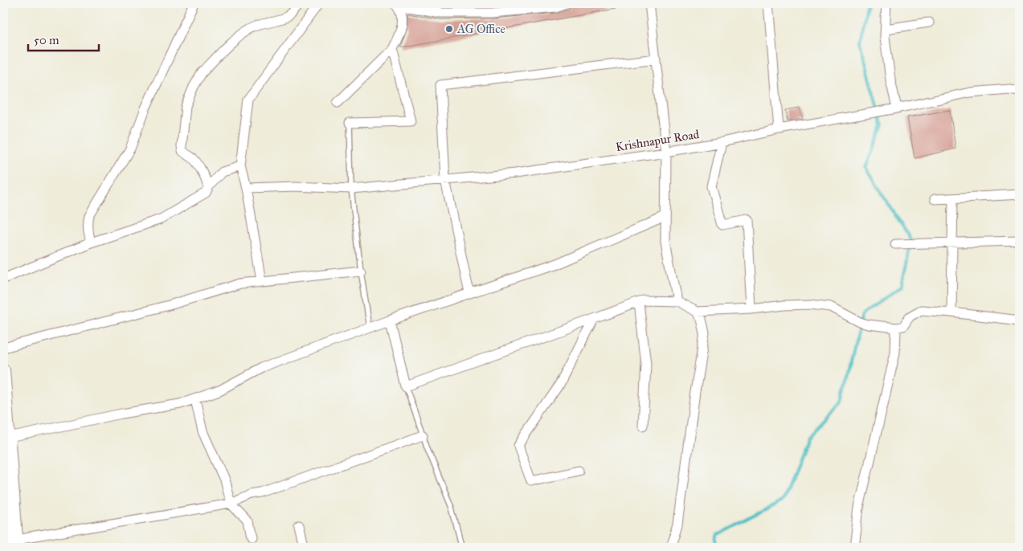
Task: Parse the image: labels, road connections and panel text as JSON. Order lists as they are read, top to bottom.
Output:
{
  "streets": {
    "street": ["Krishnapur Road"]
  },
  "places": ["AG Office"],
  "scale_bar": "50 m"
}
